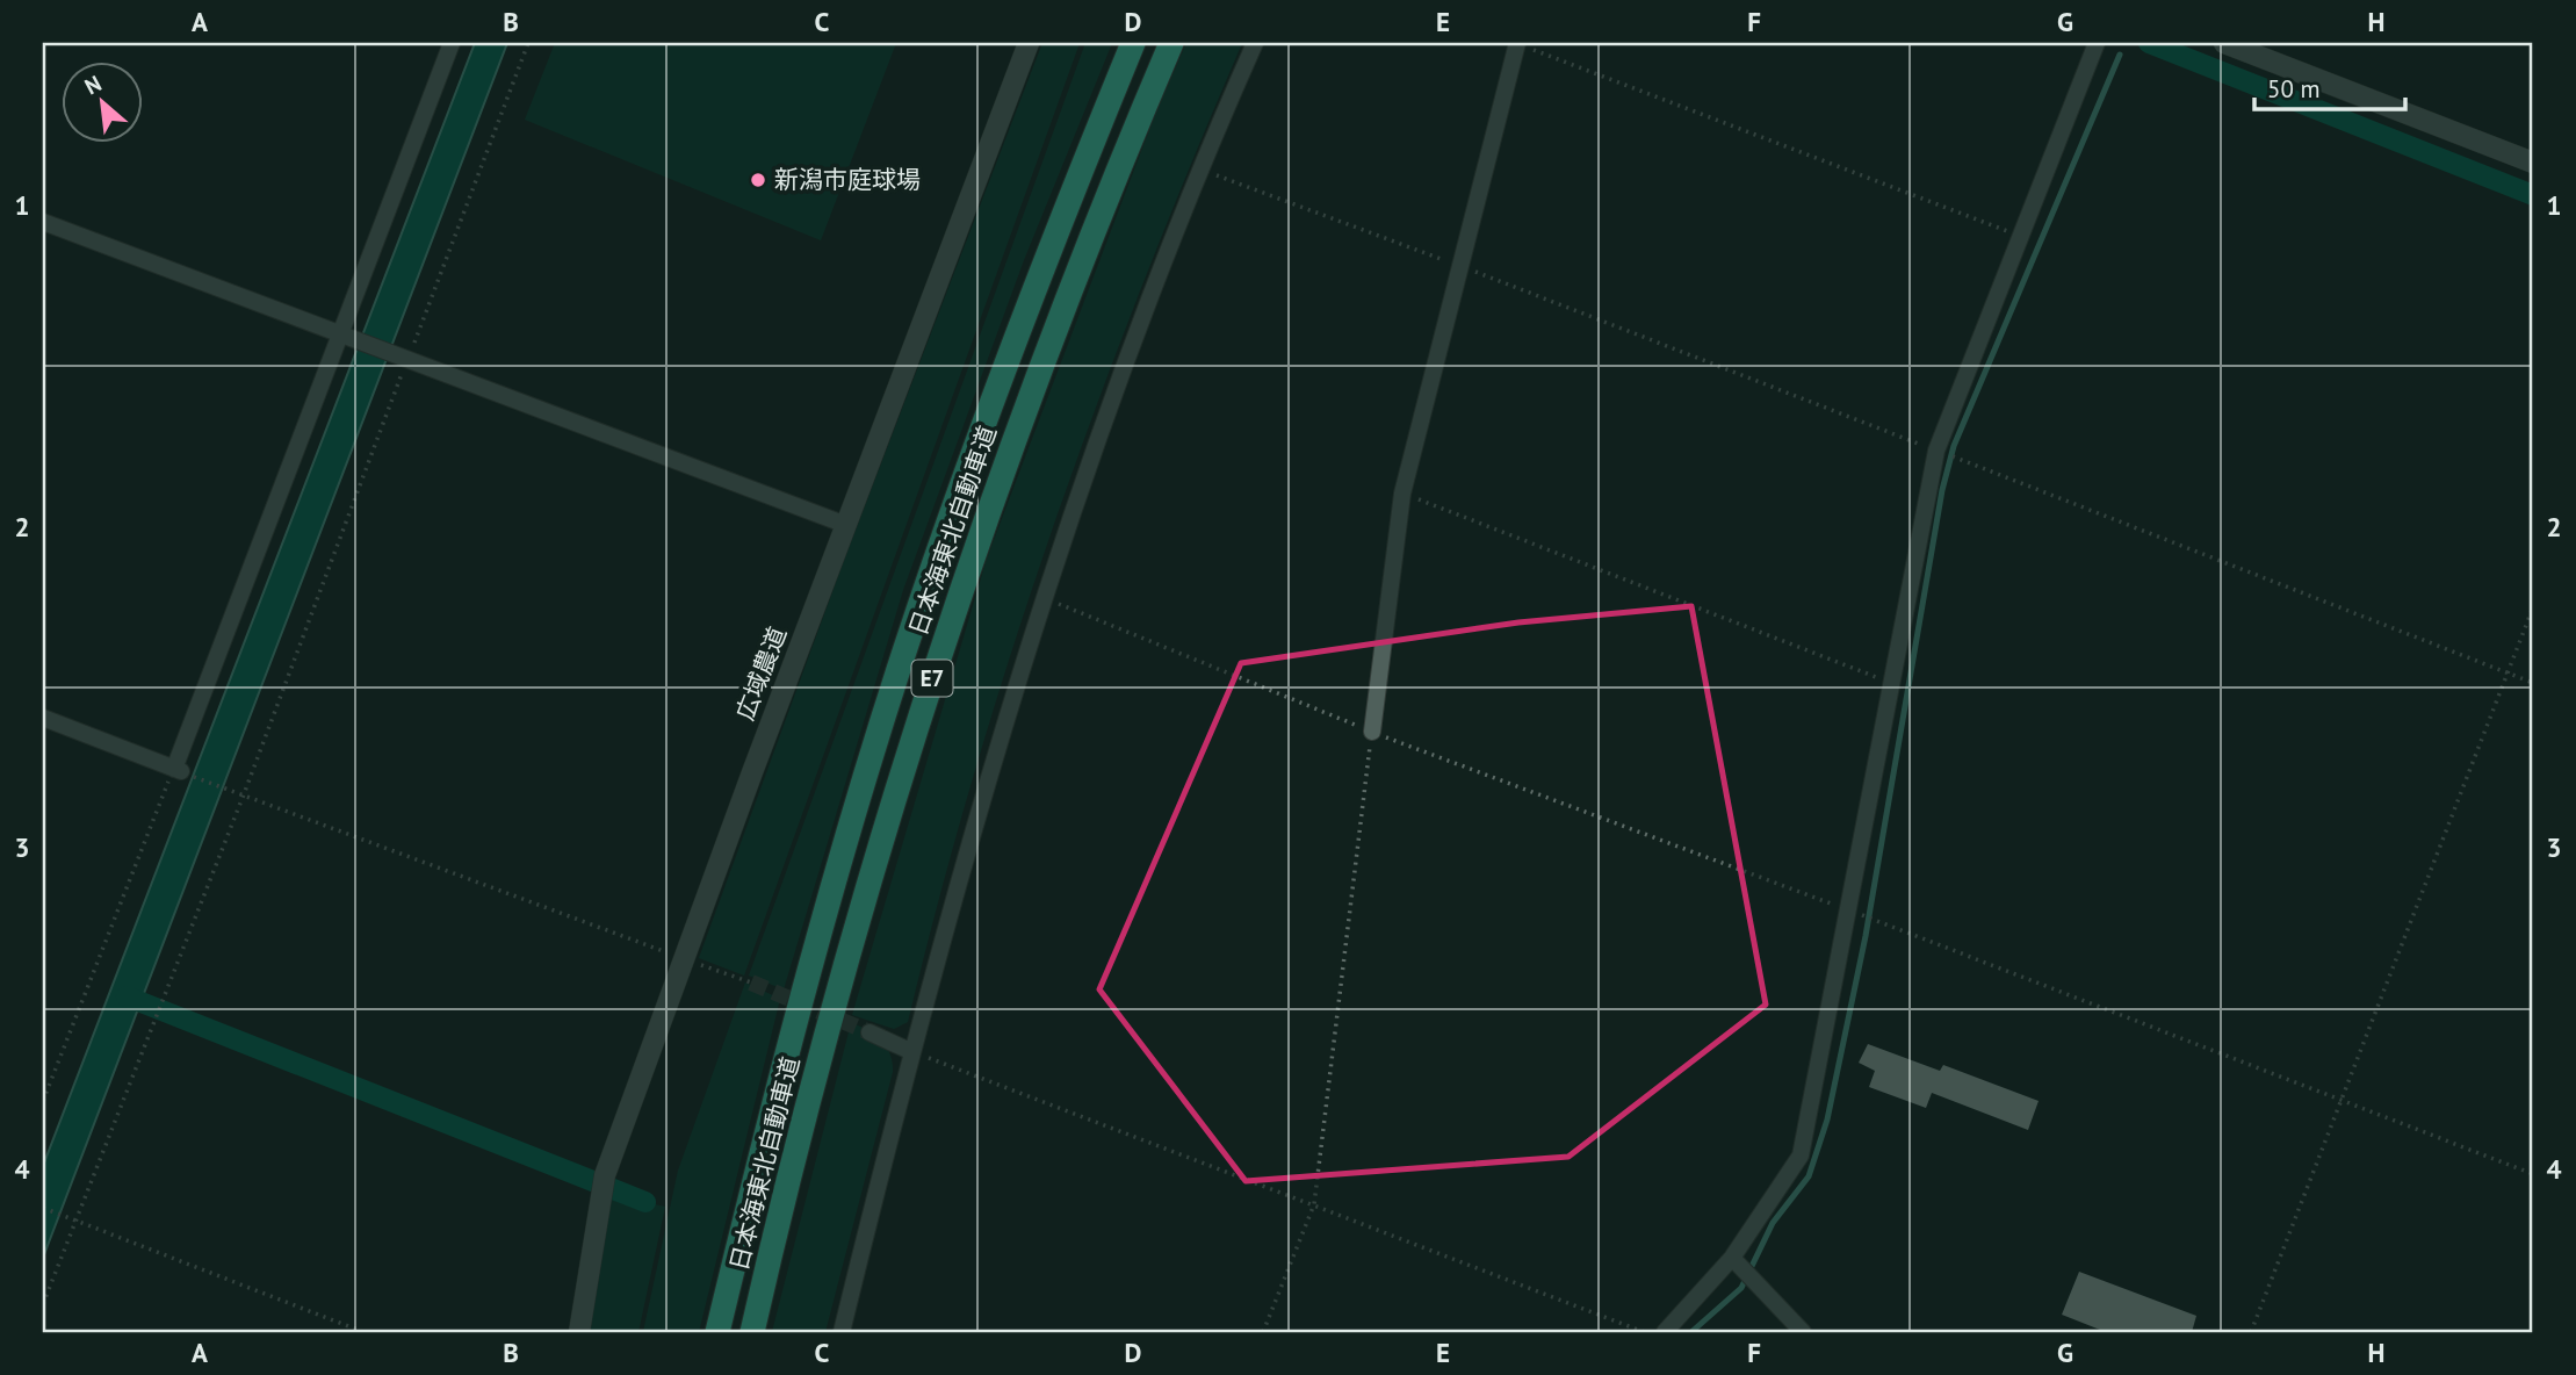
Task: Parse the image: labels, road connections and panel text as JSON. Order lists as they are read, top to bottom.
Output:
{
  "streets": {
    "highway": ["日本海東北自動車道", "E7"],
    "street": ["広域農道"]
  },
  "places": ["新潟市庭球場"],
  "scale_bar": "50 m",
  "north": "top left",
  "grid": {
    "columns": [
      "A",
      "B",
      "C",
      "D",
      "E",
      "F",
      "G",
      "H"
    ],
    "rows": [
      "1",
      "2",
      "3",
      "4"
    ]
  }
}
